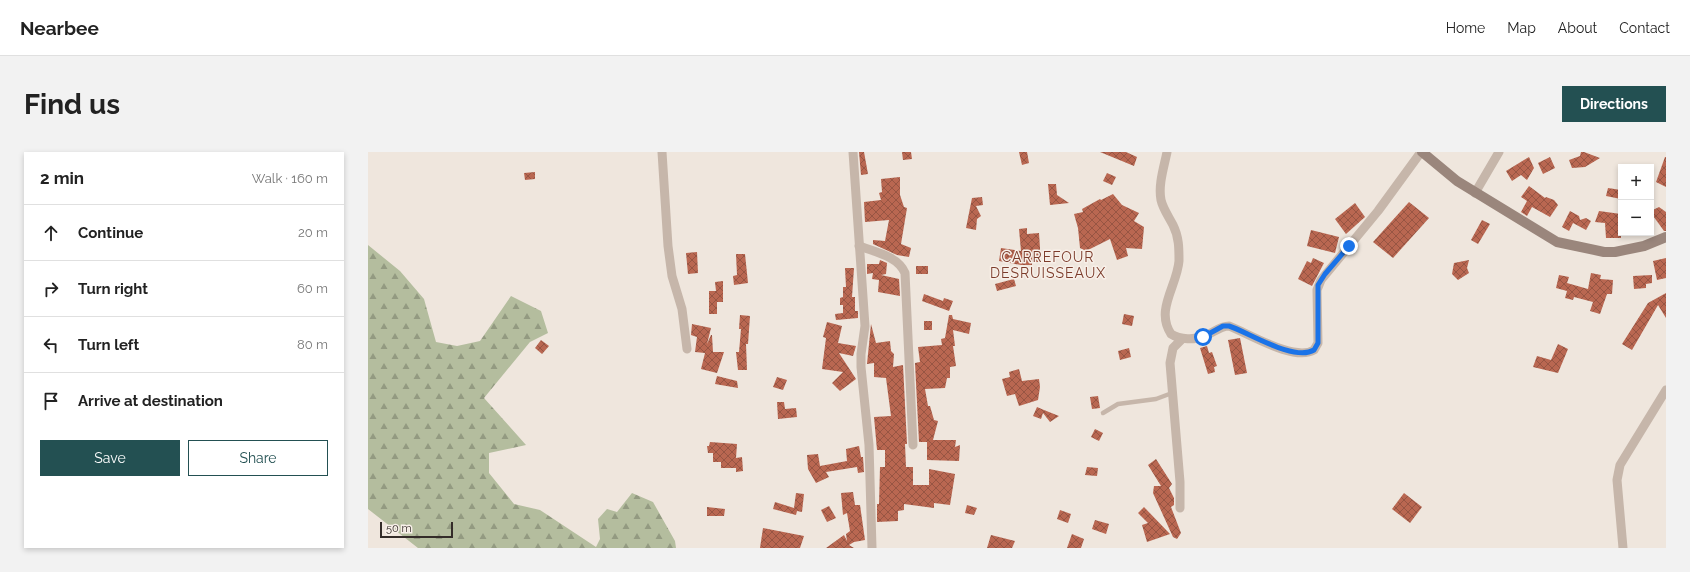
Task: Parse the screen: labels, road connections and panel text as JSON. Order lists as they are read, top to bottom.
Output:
{
  "districts": ["CARREFOUR DESRUISSEAUX"],
  "scale_bar": "50 m",
  "page": {
    "header": "Nearbee",
    "nav": [
      "Home",
      "Map",
      "About",
      "Contact"
    ],
    "buttons": [
      "Directions",
      ["Save", "Share"]
    ],
    "title": "Find us",
    "heading": ["2 min", "Walk · 160 m"],
    "map_buttons": ["+", "−"],
    "list": [
      ["Continue", "20 m"],
      ["Turn right", "60 m"],
      ["Turn left", "80 m"],
      "Arrive at destination"
    ],
    "scale": "50 m"
  }
}
